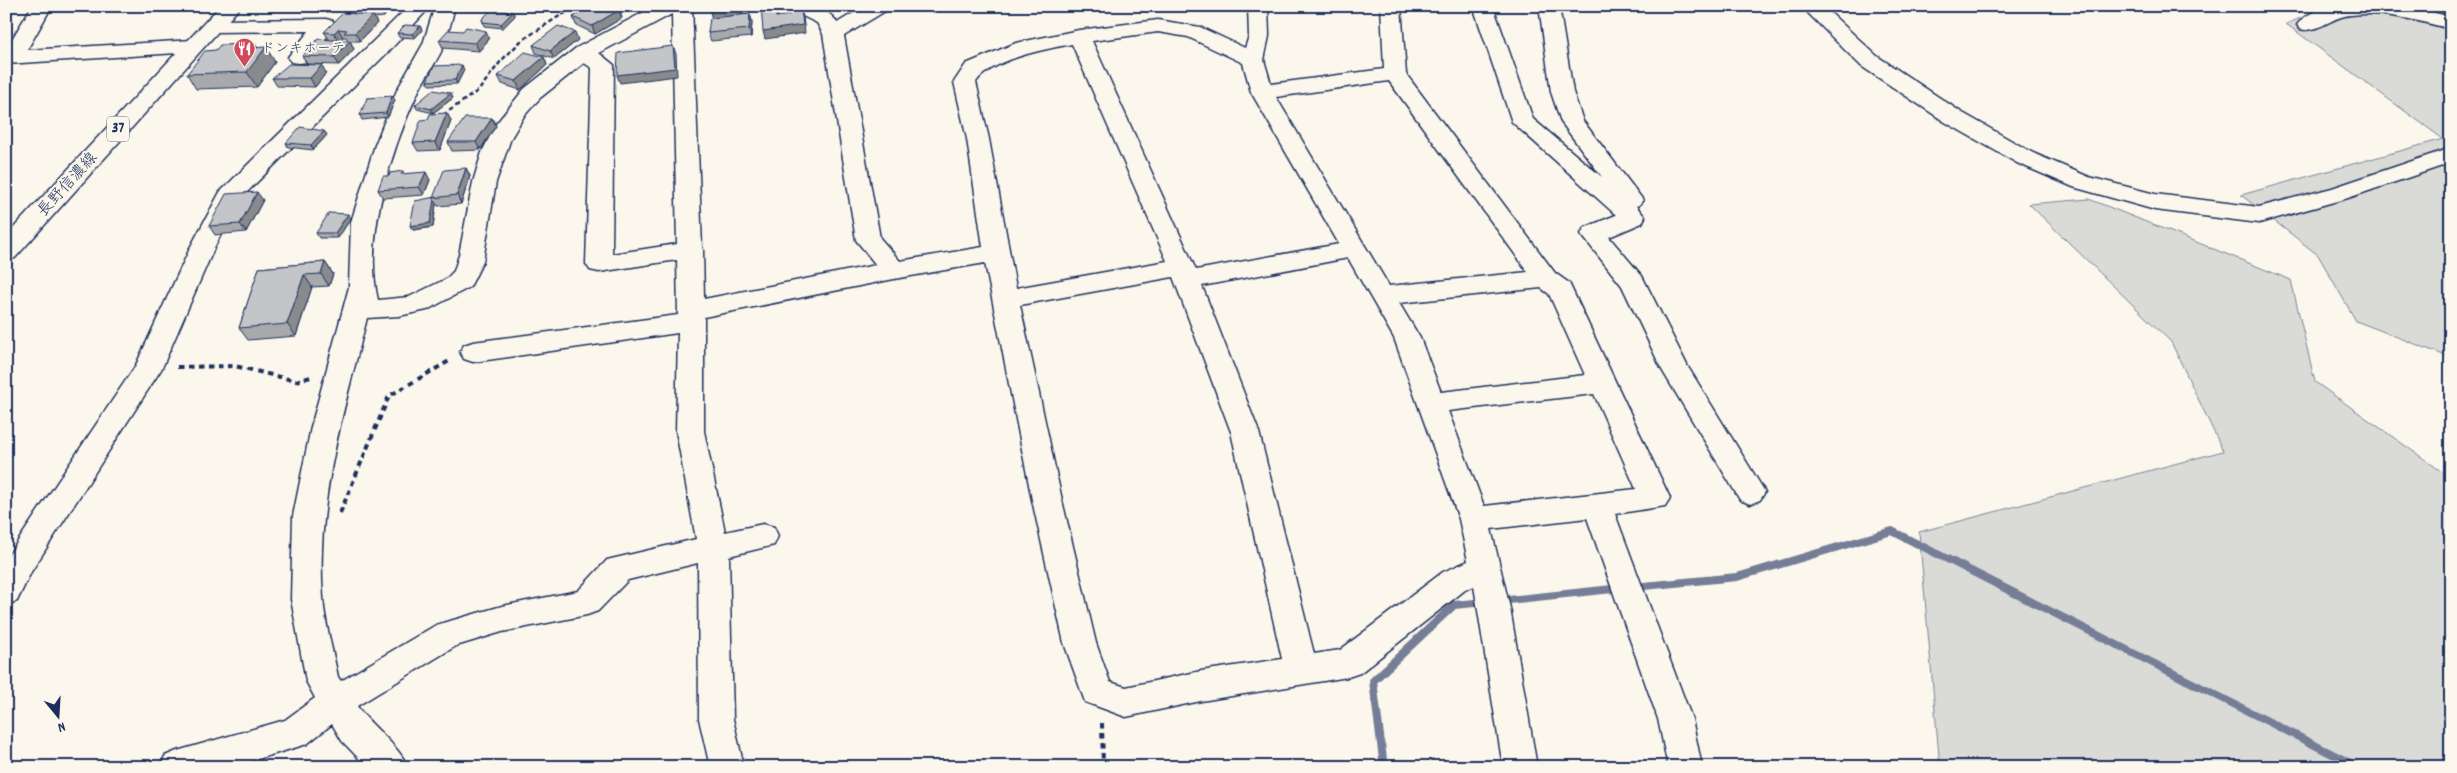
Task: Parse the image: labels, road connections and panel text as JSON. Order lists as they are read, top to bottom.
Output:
{
  "streets": {
    "street": ["37", "長野信濃線"]
  },
  "places": {
    "restaurant": ["ドンキホーテ"]
  },
  "north": "bottom"
}
